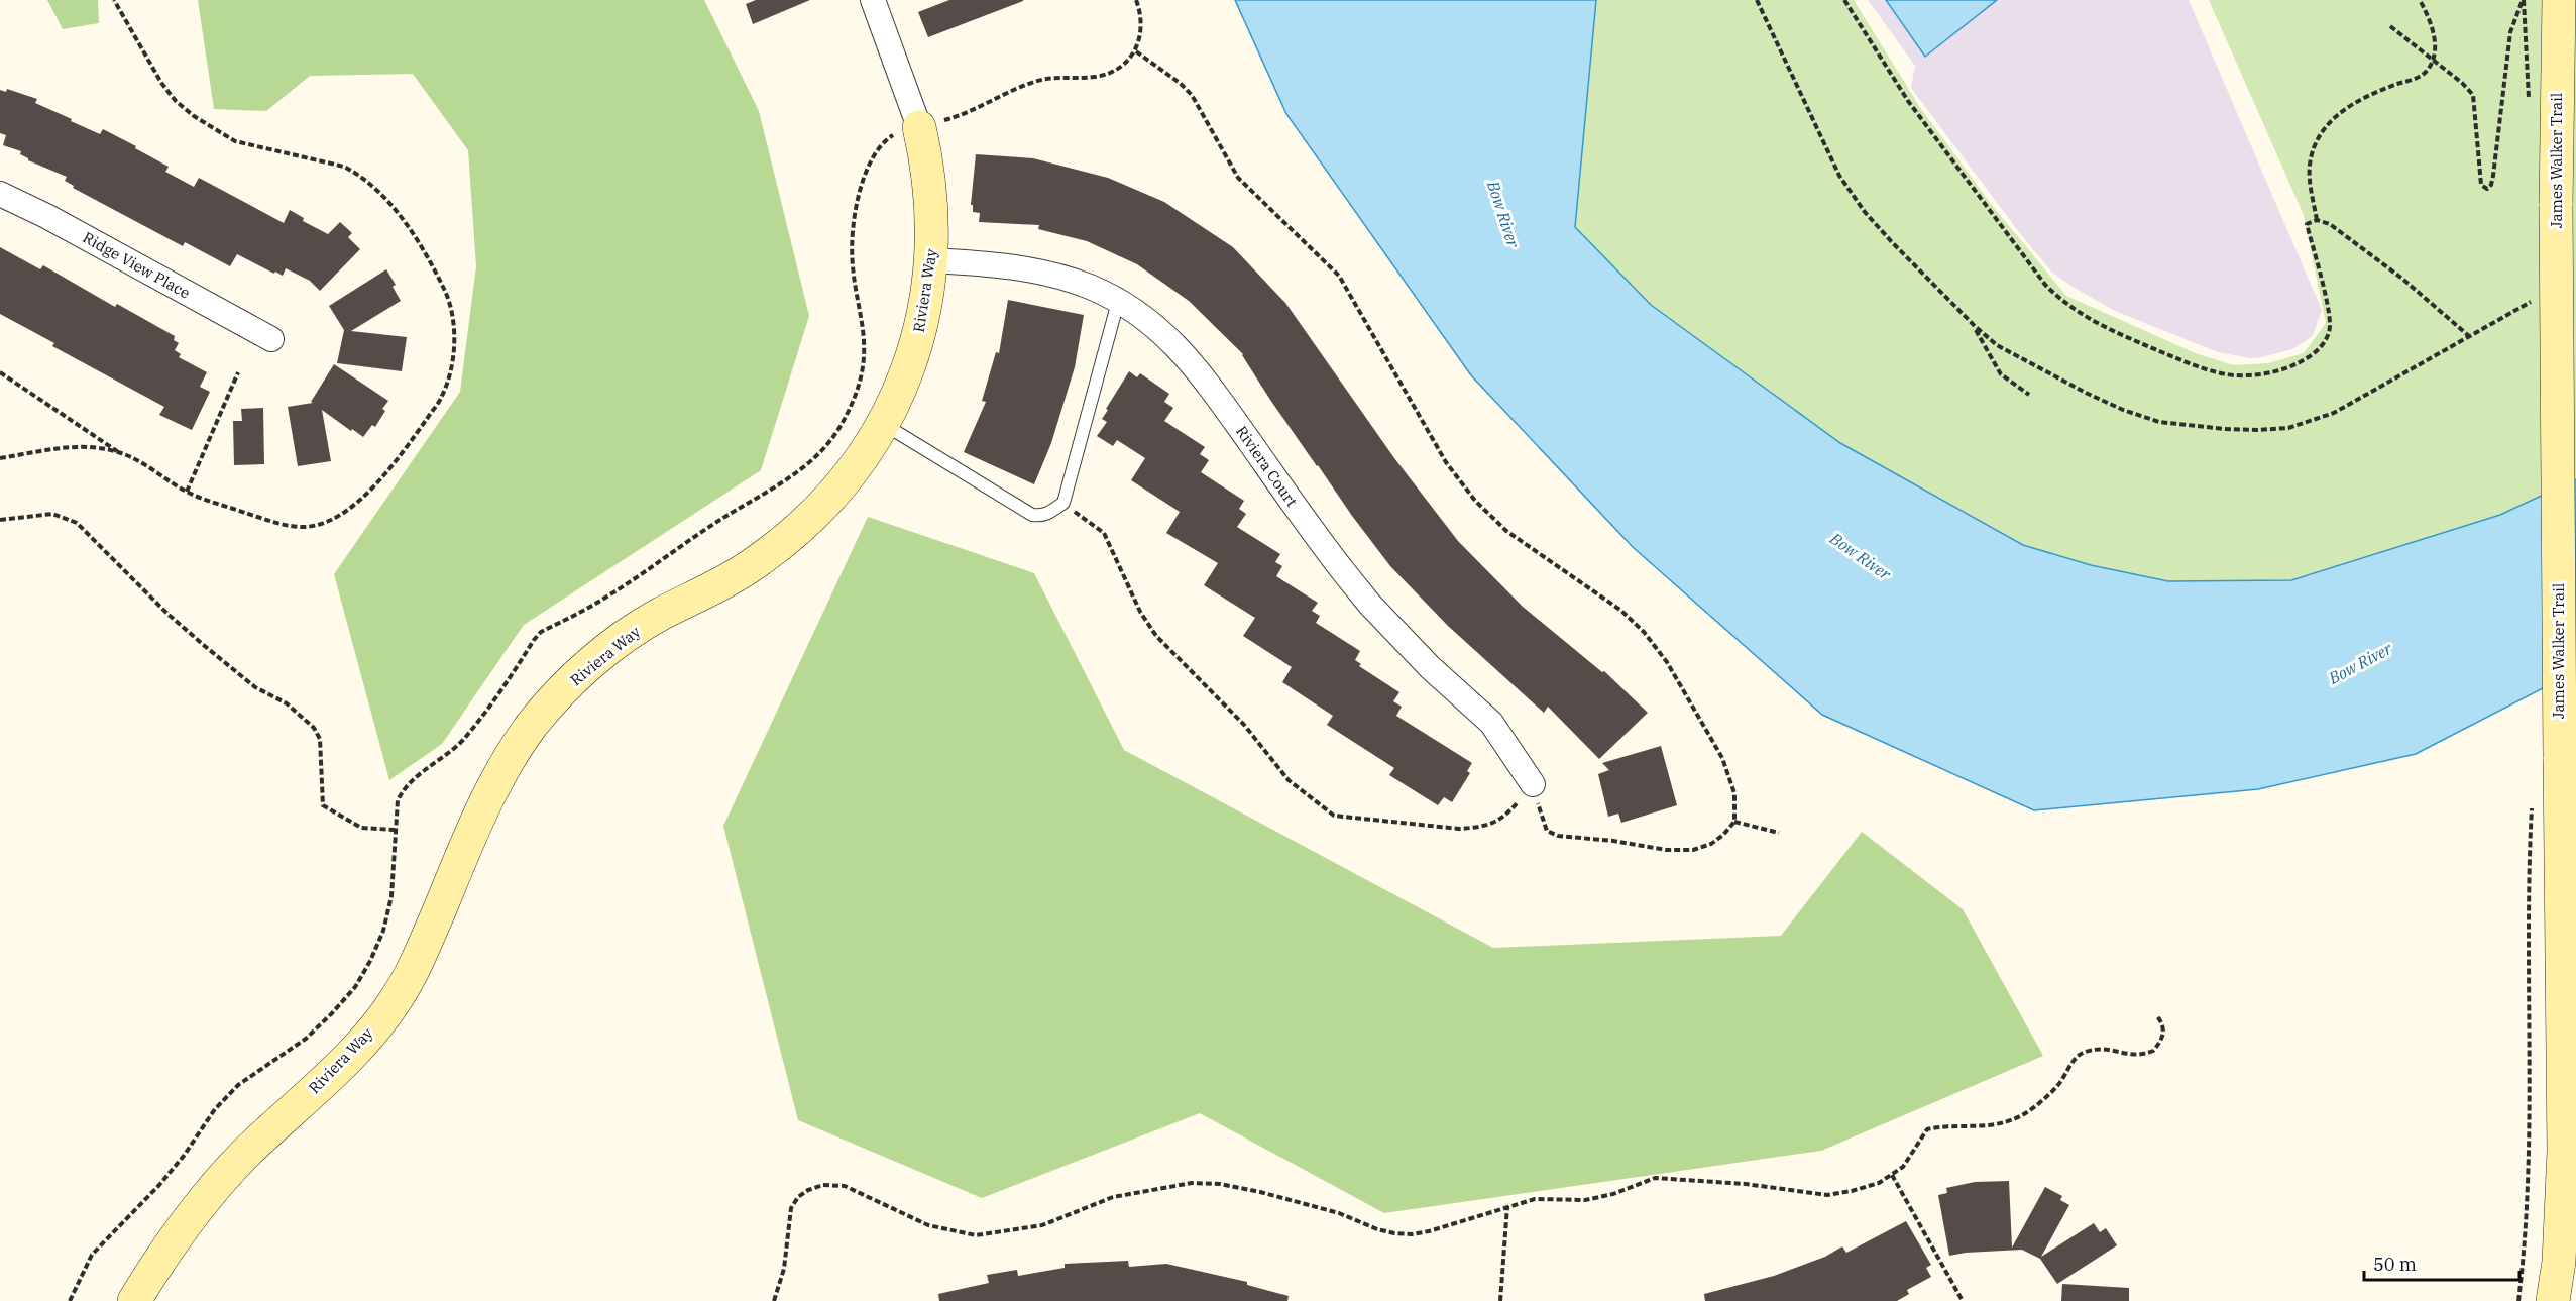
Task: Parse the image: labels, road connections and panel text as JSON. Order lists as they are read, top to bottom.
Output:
{
  "streets": {
    "street": [
      "James Walker Trail",
      "Ridge View Place",
      "Riviera Way",
      "Riviera Court"
    ]
  },
  "crossings": [
    ["Riviera Way", "Riviera Court"]
  ],
  "water": ["Bow River"],
  "scale_bar": "50 m"
}
